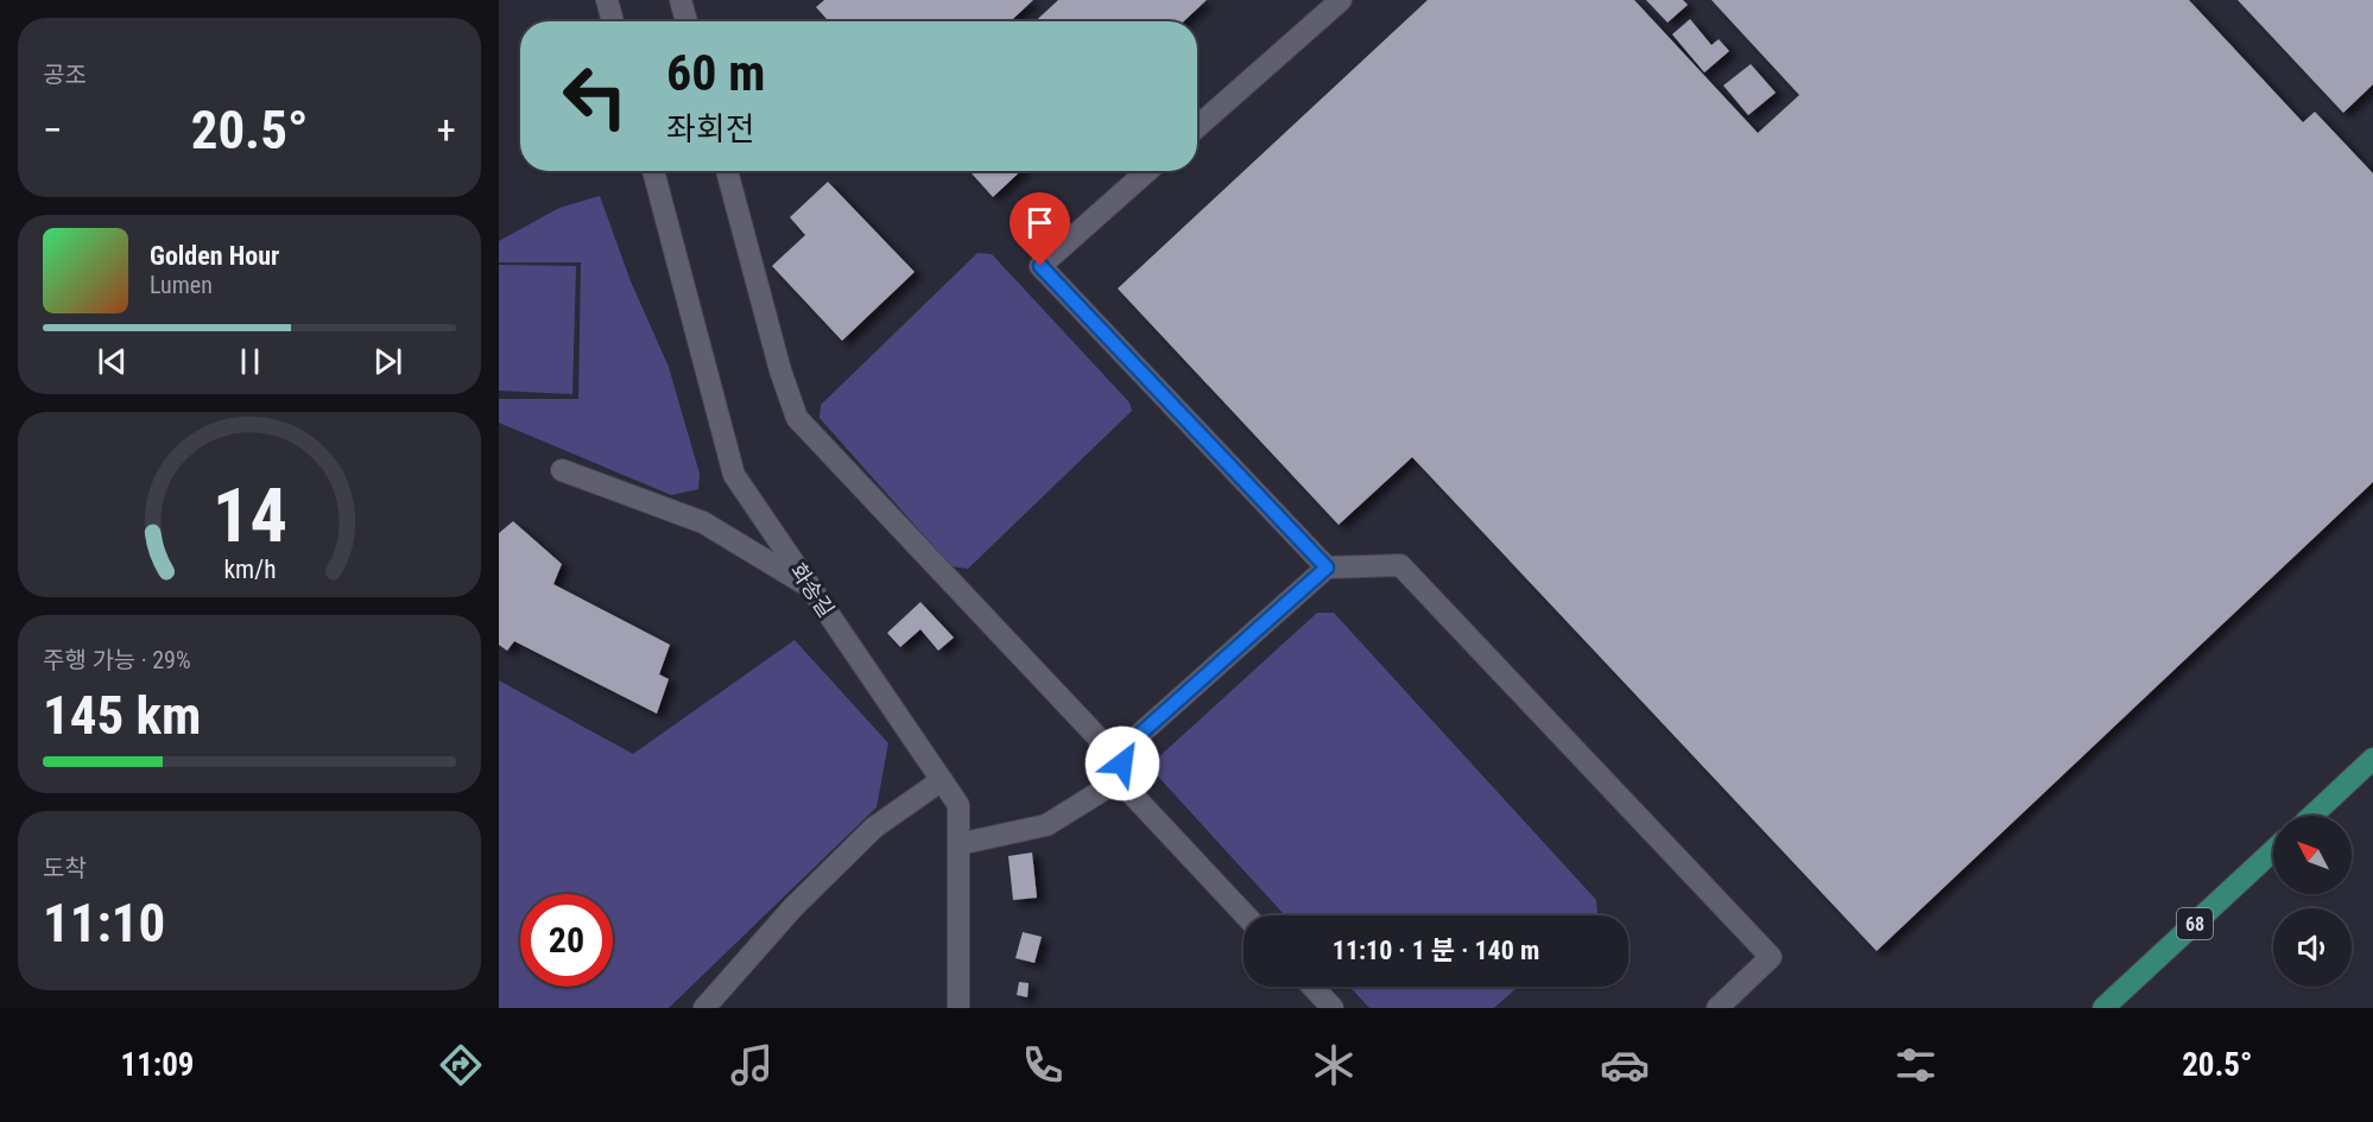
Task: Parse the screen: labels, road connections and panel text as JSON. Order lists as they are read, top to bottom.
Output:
{
  "streets": {
    "main road": ["68"],
    "street": ["화송길"]
  },
  "north": "top left",
  "page": {
    "tile": [
      "공조",
      ["주행 가능 · 29%", "145 km"],
      ["도착", "11:10"]
    ],
    "turn": ["60 m", "좌회전"],
    "heat": ["−", "20.5°", "+"],
    "song": ["Golden Hour", "Lumen"],
    "limit": "20",
    "trip": "11:10 · 1 분 · 140 m",
    "tabs": ["11:09", "20.5°"],
    "gauge": ["14", "km/h"]
  }
}
